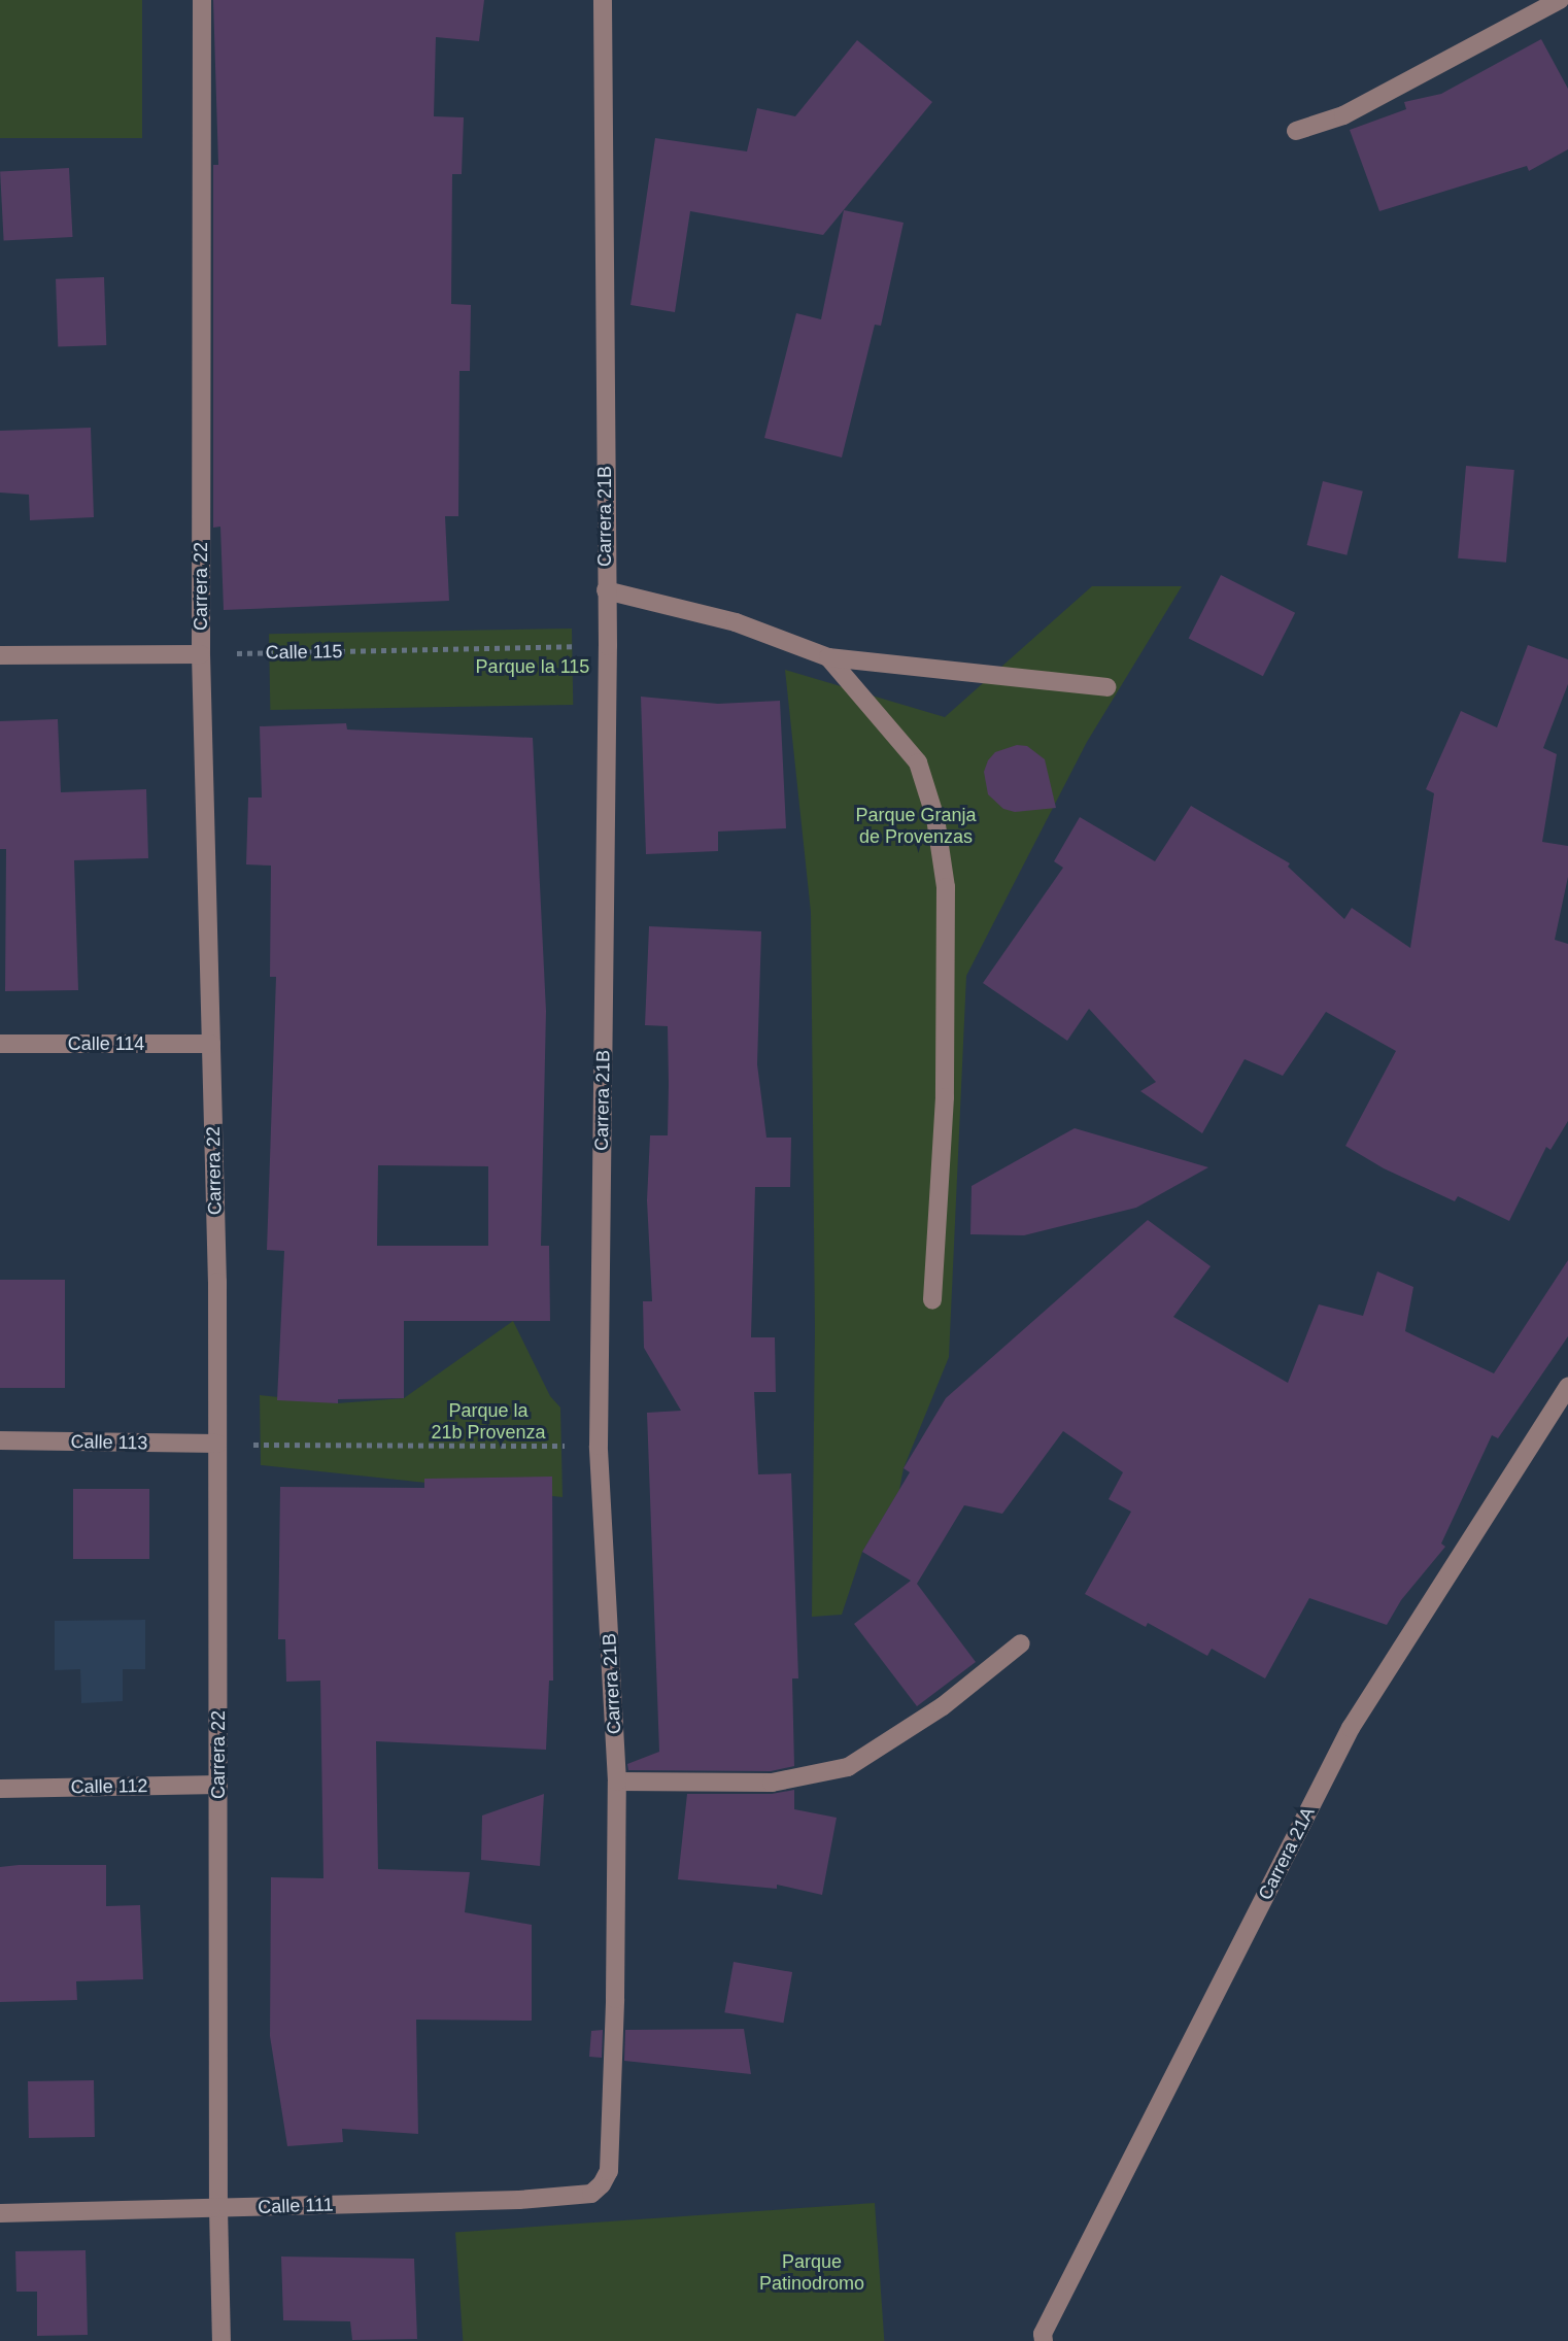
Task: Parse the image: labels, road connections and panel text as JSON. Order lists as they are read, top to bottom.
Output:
{
  "streets": {
    "street": [
      "Carrera 21B",
      "Carrera 22",
      "Calle 114",
      "Calle 113",
      "Calle 112",
      "Carrera 21A",
      "Calle 111"
    ],
    "path": ["Calle 115"]
  },
  "crossings": [
    ["Carrera 21B", "Calle 115"],
    ["Carrera 21B", "Calle 111"],
    ["Carrera 22", "Calle 115"],
    ["Carrera 22", "Calle 114"],
    ["Carrera 22", "Calle 113"],
    ["Carrera 22", "Calle 112"],
    ["Carrera 22", "Calle 111"]
  ],
  "parks": [
    "Parque la 115",
    "Parque Granja de Provenzas",
    "Parque la 21b Provenza",
    "Parque Patinodromo"
  ]
}
